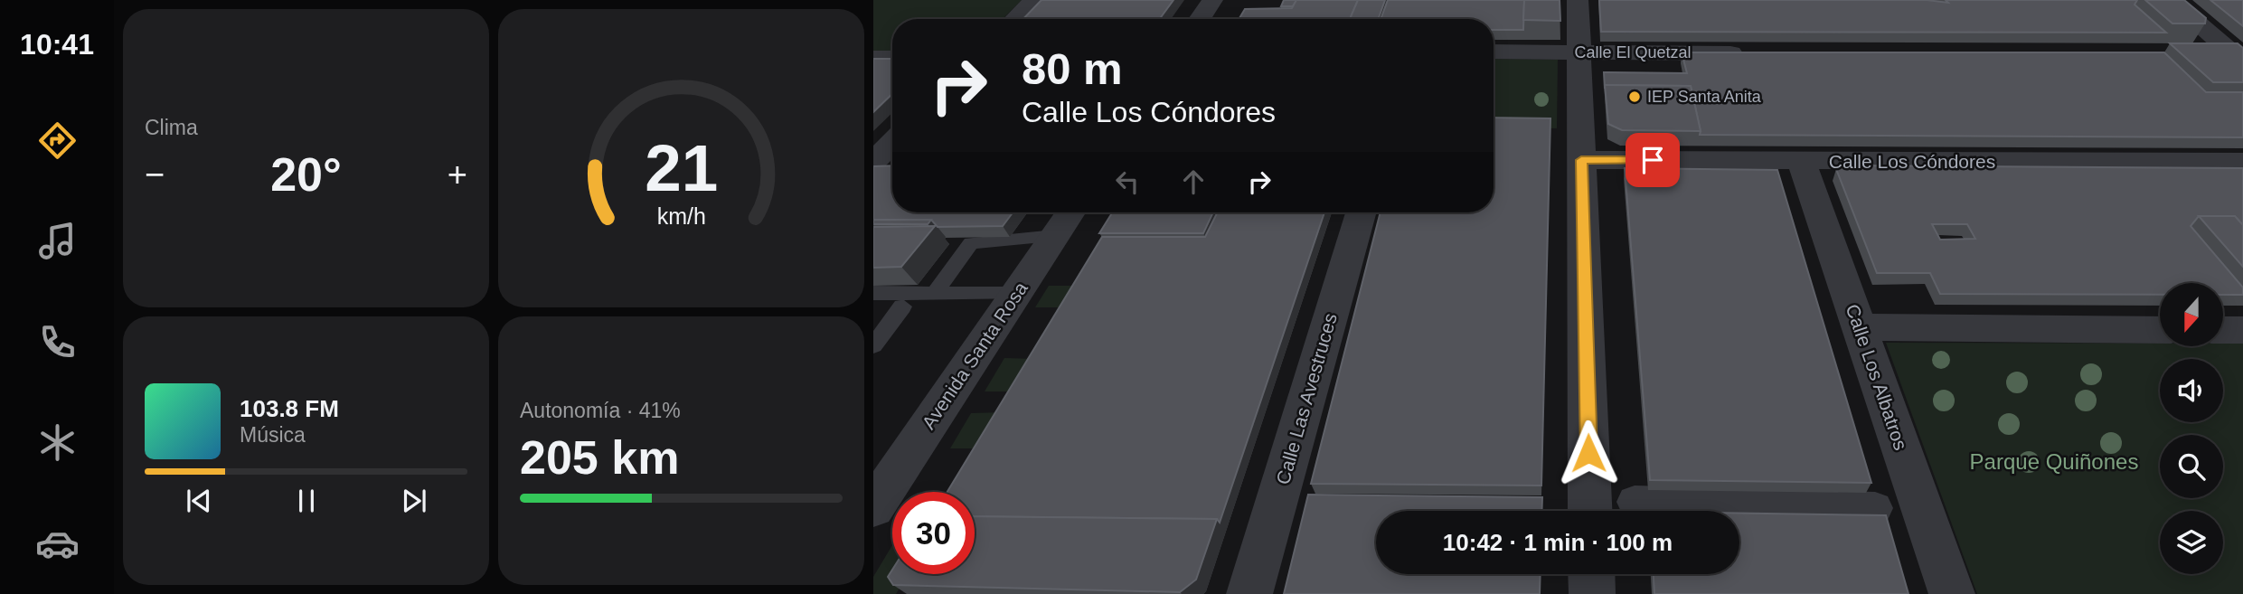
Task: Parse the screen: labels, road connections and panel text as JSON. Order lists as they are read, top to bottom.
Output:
{
  "streets": {
    "street": [
      "Calle El Quetzal",
      "Calle Los Cóndores",
      "Avenida Santa Rosa",
      "Calle Los Albatros",
      "Calle Las Avestruces"
    ]
  },
  "crossings": [
    ["Calle Los Cóndores", "Calle Los Albatros"]
  ],
  "parks": ["Parque Quiñones"],
  "places": ["IEP Santa Anita"],
  "north": "bottom",
  "page": {
    "tabs": "10:41",
    "tile": [
      "Clima",
      ["Autonomía · 41%", "205 km"]
    ],
    "turn": ["80 m", "Calle Los Cóndores"],
    "heat": ["−", "20°", "+"],
    "song": ["103.8 FM", "Música"],
    "limit": "30",
    "trip": "10:42 · 1 min · 100 m",
    "gauge": ["21", "km/h"]
  }
}
